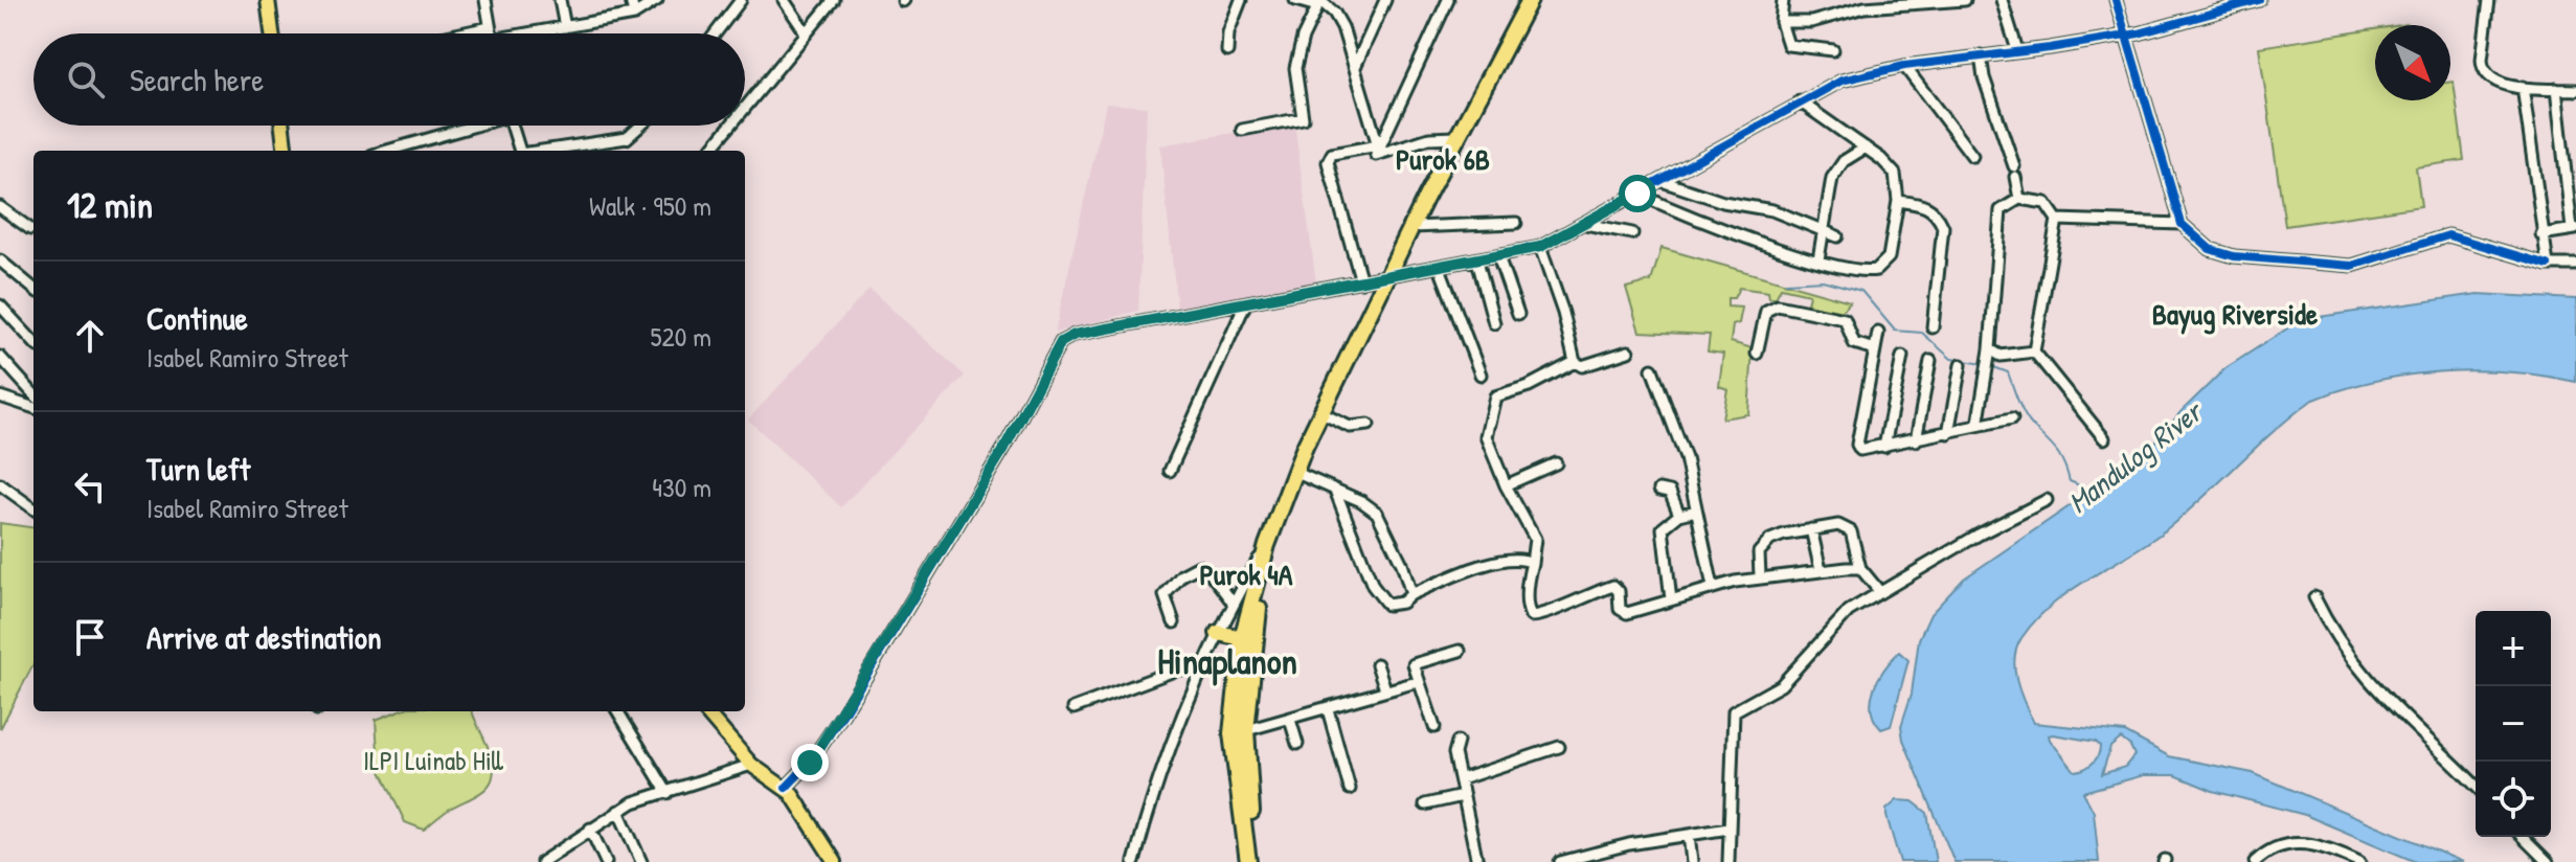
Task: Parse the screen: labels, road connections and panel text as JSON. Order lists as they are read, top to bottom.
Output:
{
  "districts": [
    "Purok 6B",
    "Bayug Riverside",
    "Purok 4A",
    "Hinaplanon"
  ],
  "water": ["Mandulog River"],
  "parks": ["ILPI Luinab Hill"],
  "north": "bottom right",
  "page": {
    "search": "Search here",
    "heading": ["12 min", "Walk · 950 m"],
    "list": [
      ["Continue", "Isabel Ramiro Street", "520 m"],
      ["Turn left", "Isabel Ramiro Street", "430 m"],
      "Arrive at destination"
    ],
    "map_buttons": ["+", "−"]
  }
}
